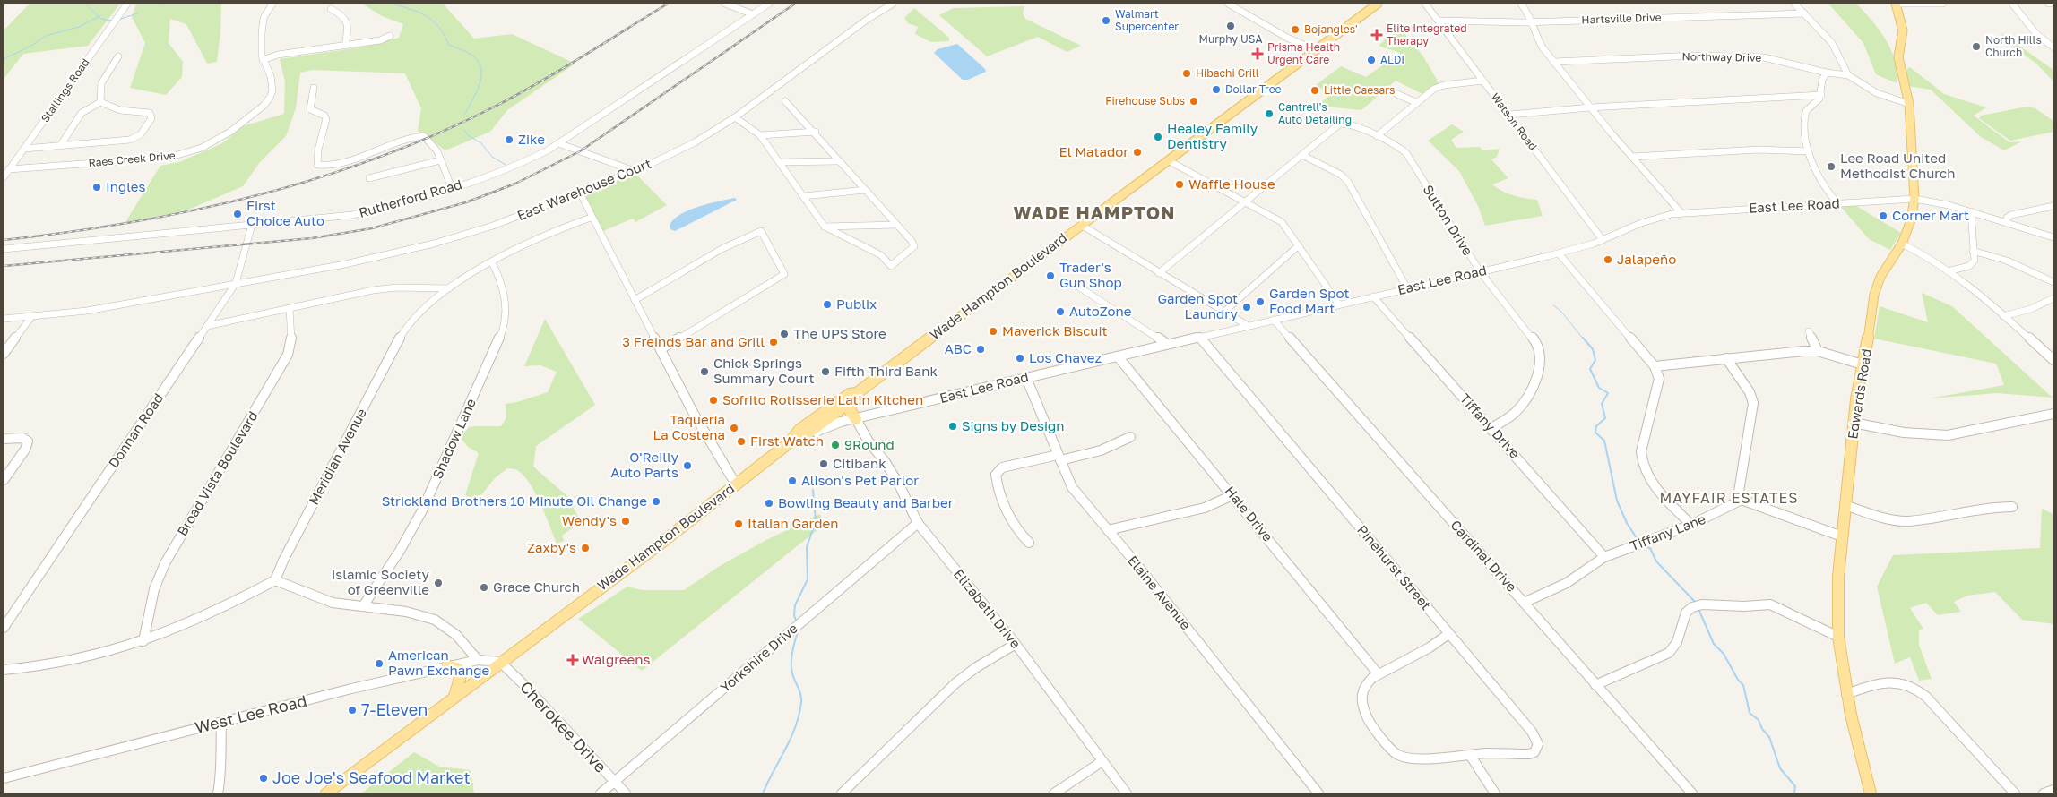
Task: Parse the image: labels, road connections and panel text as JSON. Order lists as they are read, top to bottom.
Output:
{
  "streets": {
    "main road": ["Wade Hampton Boulevard", "Edwards Road"],
    "street": [
      "Hartsville Drive",
      "Northway Drive",
      "Stallings Road",
      "Watson Road",
      "Raes Creek Drive",
      "East Warehouse Court",
      "Rutherford Road",
      "East Lee Road",
      "Sutton Drive",
      "Tiffany Drive",
      "Donnan Road",
      "Shadow Lane",
      "Meridian Avenue",
      "Broad Vista Boulevard",
      "Hale Drive",
      "Tiffany Lane",
      "Cardinal Drive",
      "Pinehurst Street",
      "Elaine Avenue",
      "Elizabeth Drive",
      "Yorkshire Drive",
      "West Lee Road",
      "Cherokee Drive"
    ]
  },
  "crossings": [
    ["Hartsville Drive", "Watson Road"],
    ["Northway Drive", "Edwards Road"],
    ["Stallings Road", "Raes Creek Drive"],
    ["Watson Road", "East Lee Road"],
    ["East Warehouse Court", "Donnan Road"],
    ["Rutherford Road", "Donnan Road"],
    ["East Lee Road", "Sutton Drive"],
    ["East Lee Road", "Wade Hampton Boulevard"],
    ["East Lee Road", "Edwards Road"],
    ["East Lee Road", "Tiffany Drive"],
    ["East Lee Road", "Hale Drive"],
    ["East Lee Road", "Cardinal Drive"],
    ["East Lee Road", "Pinehurst Street"],
    ["East Lee Road", "Elaine Avenue"],
    ["East Lee Road", "Elizabeth Drive"],
    ["Sutton Drive", "Tiffany Drive"],
    ["Wade Hampton Boulevard", "West Lee Road"],
    ["Wade Hampton Boulevard", "Cherokee Drive"],
    ["Tiffany Drive", "Tiffany Lane"],
    ["Shadow Lane", "Meridian Avenue"],
    ["Tiffany Lane", "Cardinal Drive"],
    ["Elizabeth Drive", "Yorkshire Drive"],
    ["Yorkshire Drive", "Cherokee Drive"],
    ["West Lee Road", "Cherokee Drive"]
  ],
  "districts": ["WADE HAMPTON", "MAYFAIR ESTATES"],
  "places": {
    "other": [
      "Walmart Supercenter",
      "Murphy USA",
      "Bojangles'",
      "North Hills Church",
      "ALDI",
      "Hibachi Grill",
      "Dollar Tree",
      "Little Caesars",
      "Firehouse Subs",
      "Cantrell's Auto Detailing",
      "Healey Family Dentistry",
      "Zike",
      "El Matador",
      "Lee Road United Methodist Church",
      "Waffle House",
      "Ingles",
      "First Choice Auto",
      "Corner Mart",
      "Jalapeño",
      "Trader's Gun Shop",
      "Garden Spot Food Mart",
      "Publix",
      "Garden Spot Laundry",
      "AutoZone",
      "Maverick Biscuit",
      "The UPS Store",
      "3 Freinds Bar and Grill",
      "ABC",
      "Los Chavez",
      "Chick Springs Summary Court",
      "Fifth Third Bank",
      "Sofrito Rotisserie Latin Kitchen",
      "Signs by Design",
      "Taqueria La Costena",
      "First Watch",
      "9Round",
      "Citibank",
      "O'Reilly Auto Parts",
      "Alison's Pet Parlor",
      "Strickland Brothers 10 Minute Oil Change",
      "Bowling Beauty and Barber",
      "Wendy's",
      "Italian Garden",
      "Zaxby's",
      "Islamic Society of Greenville",
      "Grace Church",
      "American Pawn Exchange",
      "7-Eleven",
      "Joe Joe's Seafood Market"
    ],
    "health": ["Elite Integrated Therapy", "Prisma Health Urgent Care", "Walgreens"]
  }
}
